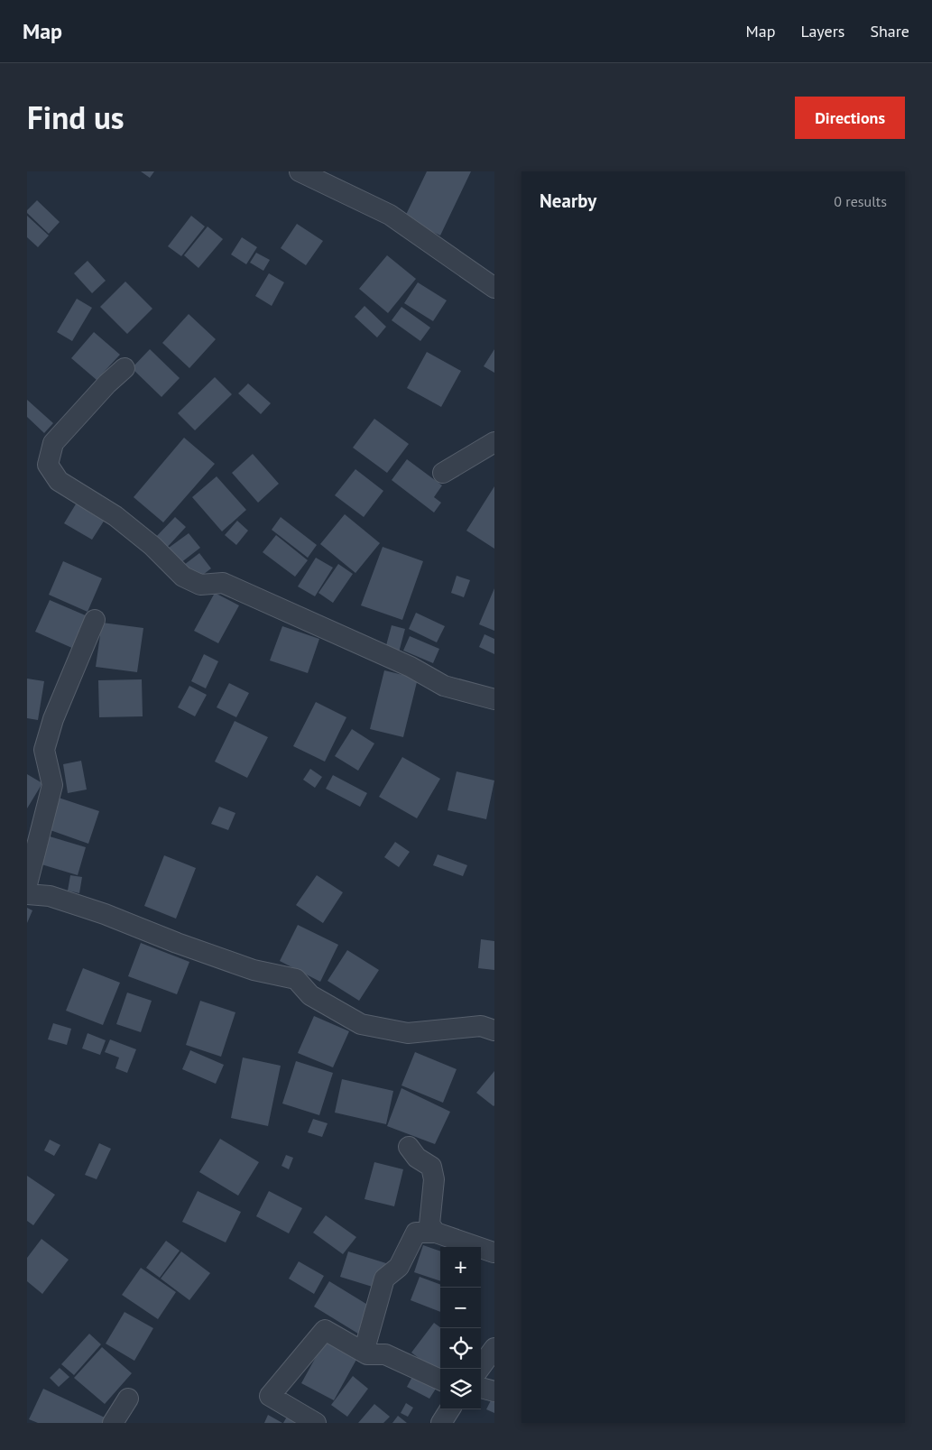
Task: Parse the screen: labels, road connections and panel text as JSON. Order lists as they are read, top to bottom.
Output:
{
  "page": {
    "header": "Map",
    "nav": ["Map", "Layers", "Share"],
    "title": "Find us",
    "buttons": "Directions",
    "heading": ["Nearby", "0 results"],
    "map_buttons": ["+", "−"]
  }
}
